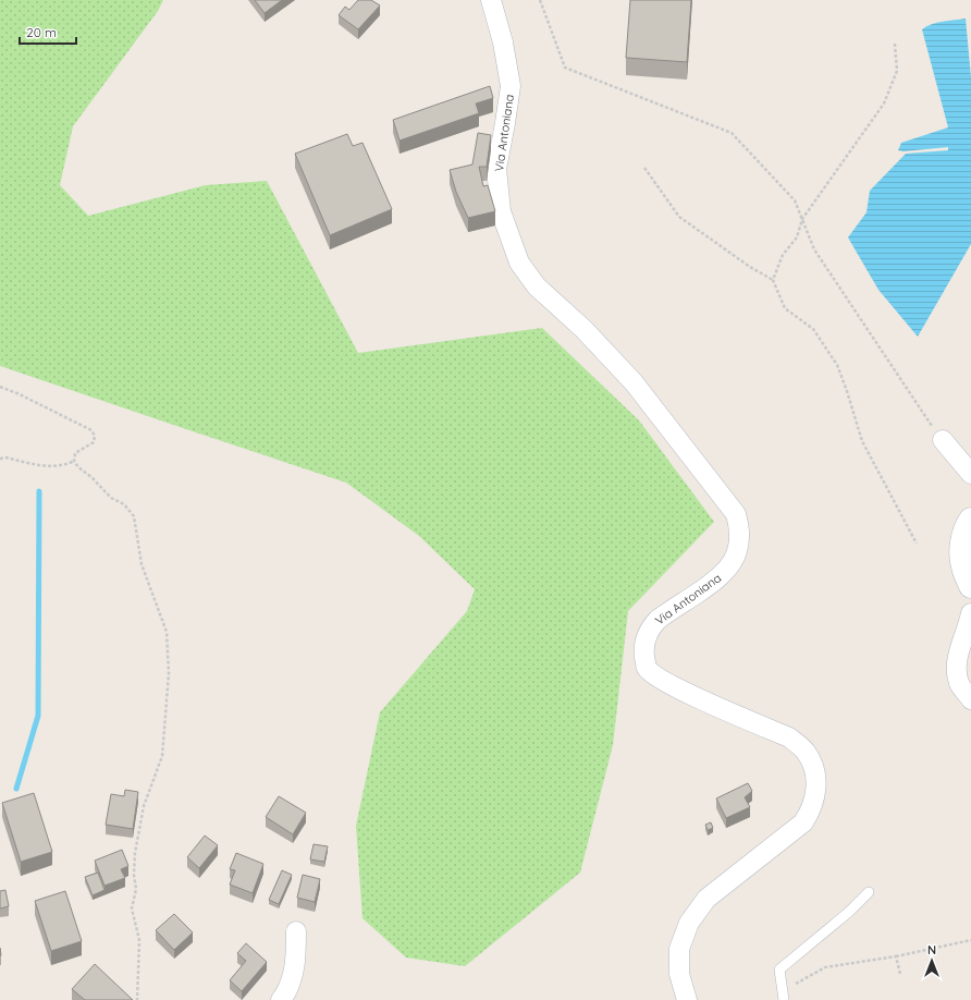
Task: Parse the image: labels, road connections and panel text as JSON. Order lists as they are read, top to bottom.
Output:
{
  "streets": {
    "street": ["Via Antoniana"]
  },
  "scale_bar": "20 m",
  "north": "top"
}
